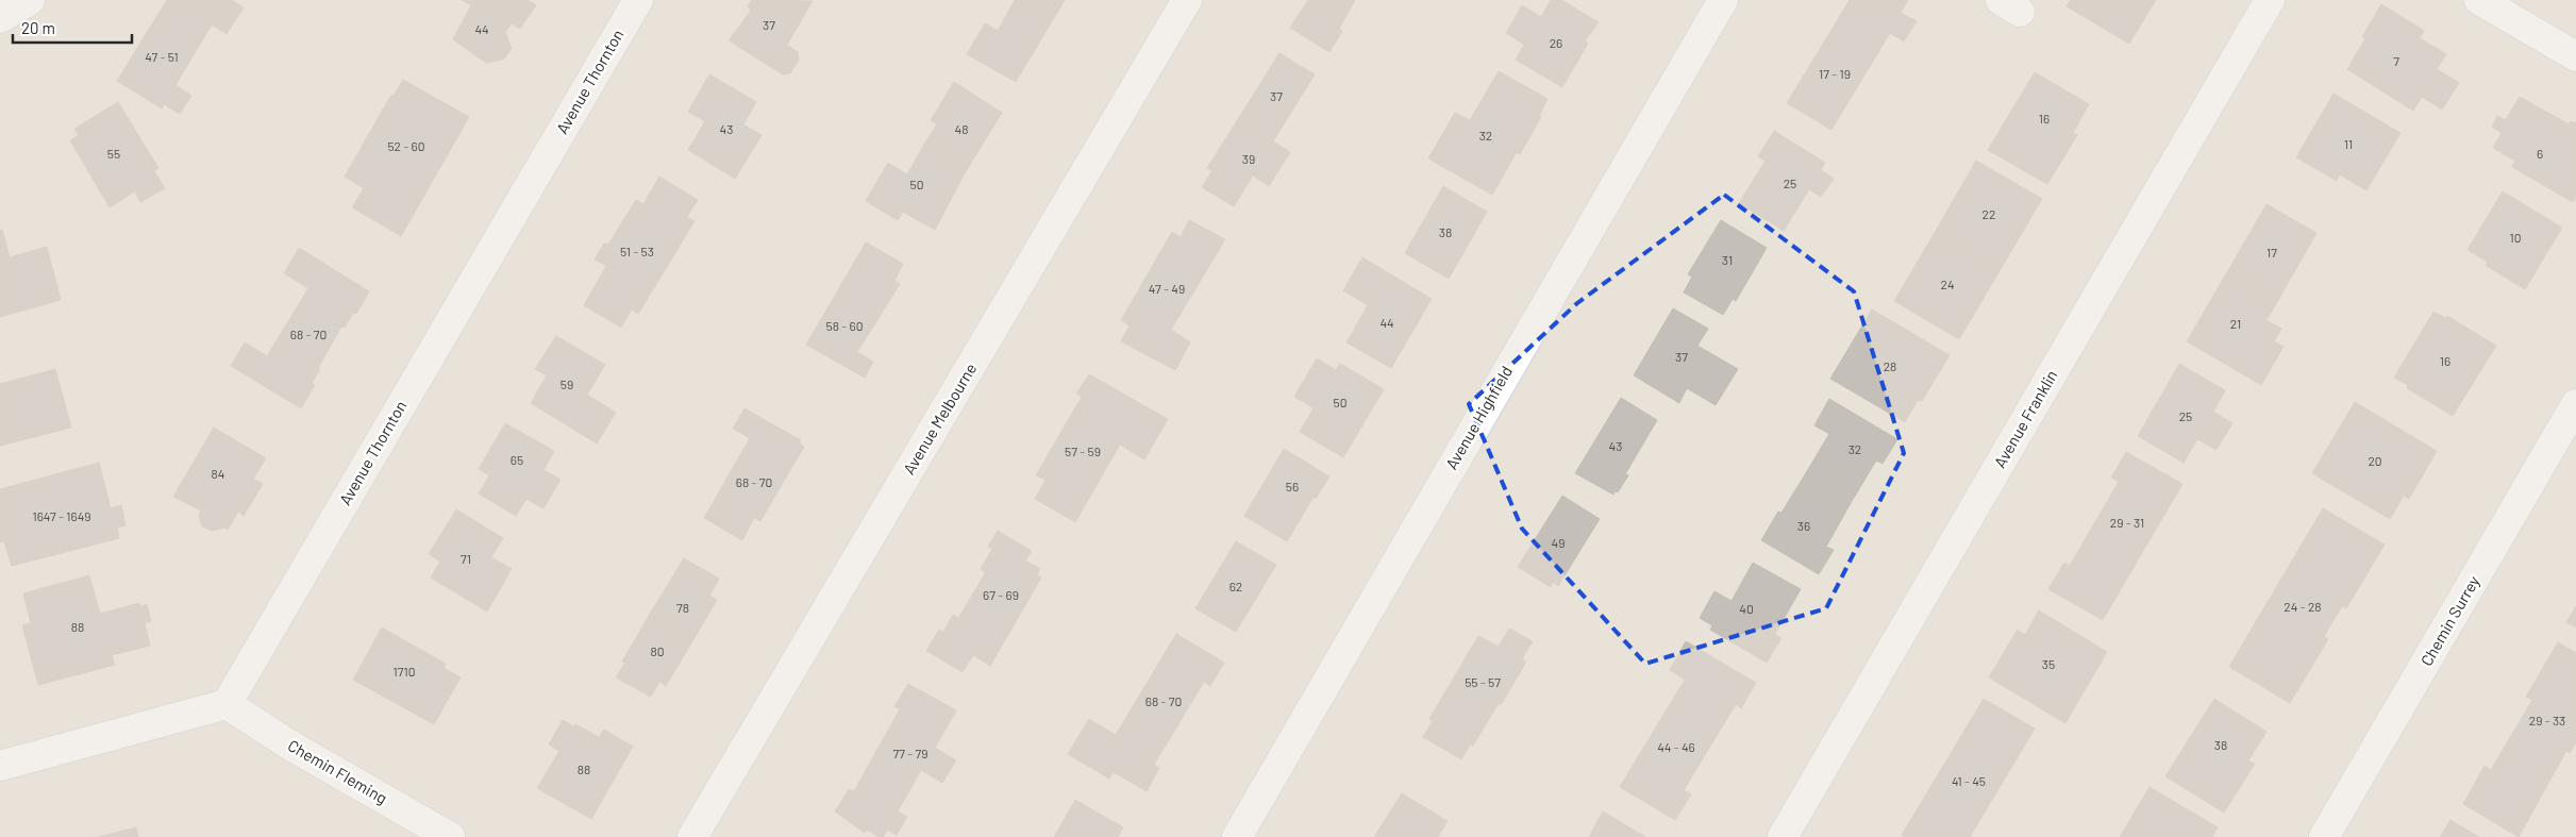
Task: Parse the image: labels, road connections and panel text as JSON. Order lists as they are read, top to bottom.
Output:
{
  "streets": {
    "street": [
      "Avenue Thornton",
      "Avenue Highfield",
      "Avenue Melbourne",
      "Avenue Franklin",
      "Chemin Surrey",
      "Chemin Fleming"
    ]
  },
  "crossings": [
    ["Avenue Thornton", "Chemin Fleming"]
  ],
  "house_numbers": [
    "37",
    "44",
    "26",
    "47 - 51",
    "7",
    "17 - 19",
    "37",
    "16",
    "43",
    "48",
    "32",
    "11",
    "52 - 60",
    "55",
    "6",
    "39",
    "25",
    "50",
    "22",
    "38",
    "10",
    "51 - 53",
    "17",
    "31",
    "24",
    "47 - 49",
    "44",
    "21",
    "58 - 60",
    "68 - 70",
    "37",
    "16",
    "28",
    "59",
    "50",
    "25",
    "43",
    "32",
    "57 - 59",
    "65",
    "20",
    "84",
    "68 - 70",
    "56",
    "1647 - 1649",
    "29 - 31",
    "36",
    "49",
    "71",
    "62",
    "67 - 69",
    "24 - 28",
    "78",
    "40",
    "88",
    "80",
    "35",
    "1710",
    "55 - 57",
    "68 - 70",
    "29 - 33",
    "38",
    "44 - 46",
    "77 - 79",
    "88",
    "41 - 45"
  ],
  "scale_bar": "20 m"
}
